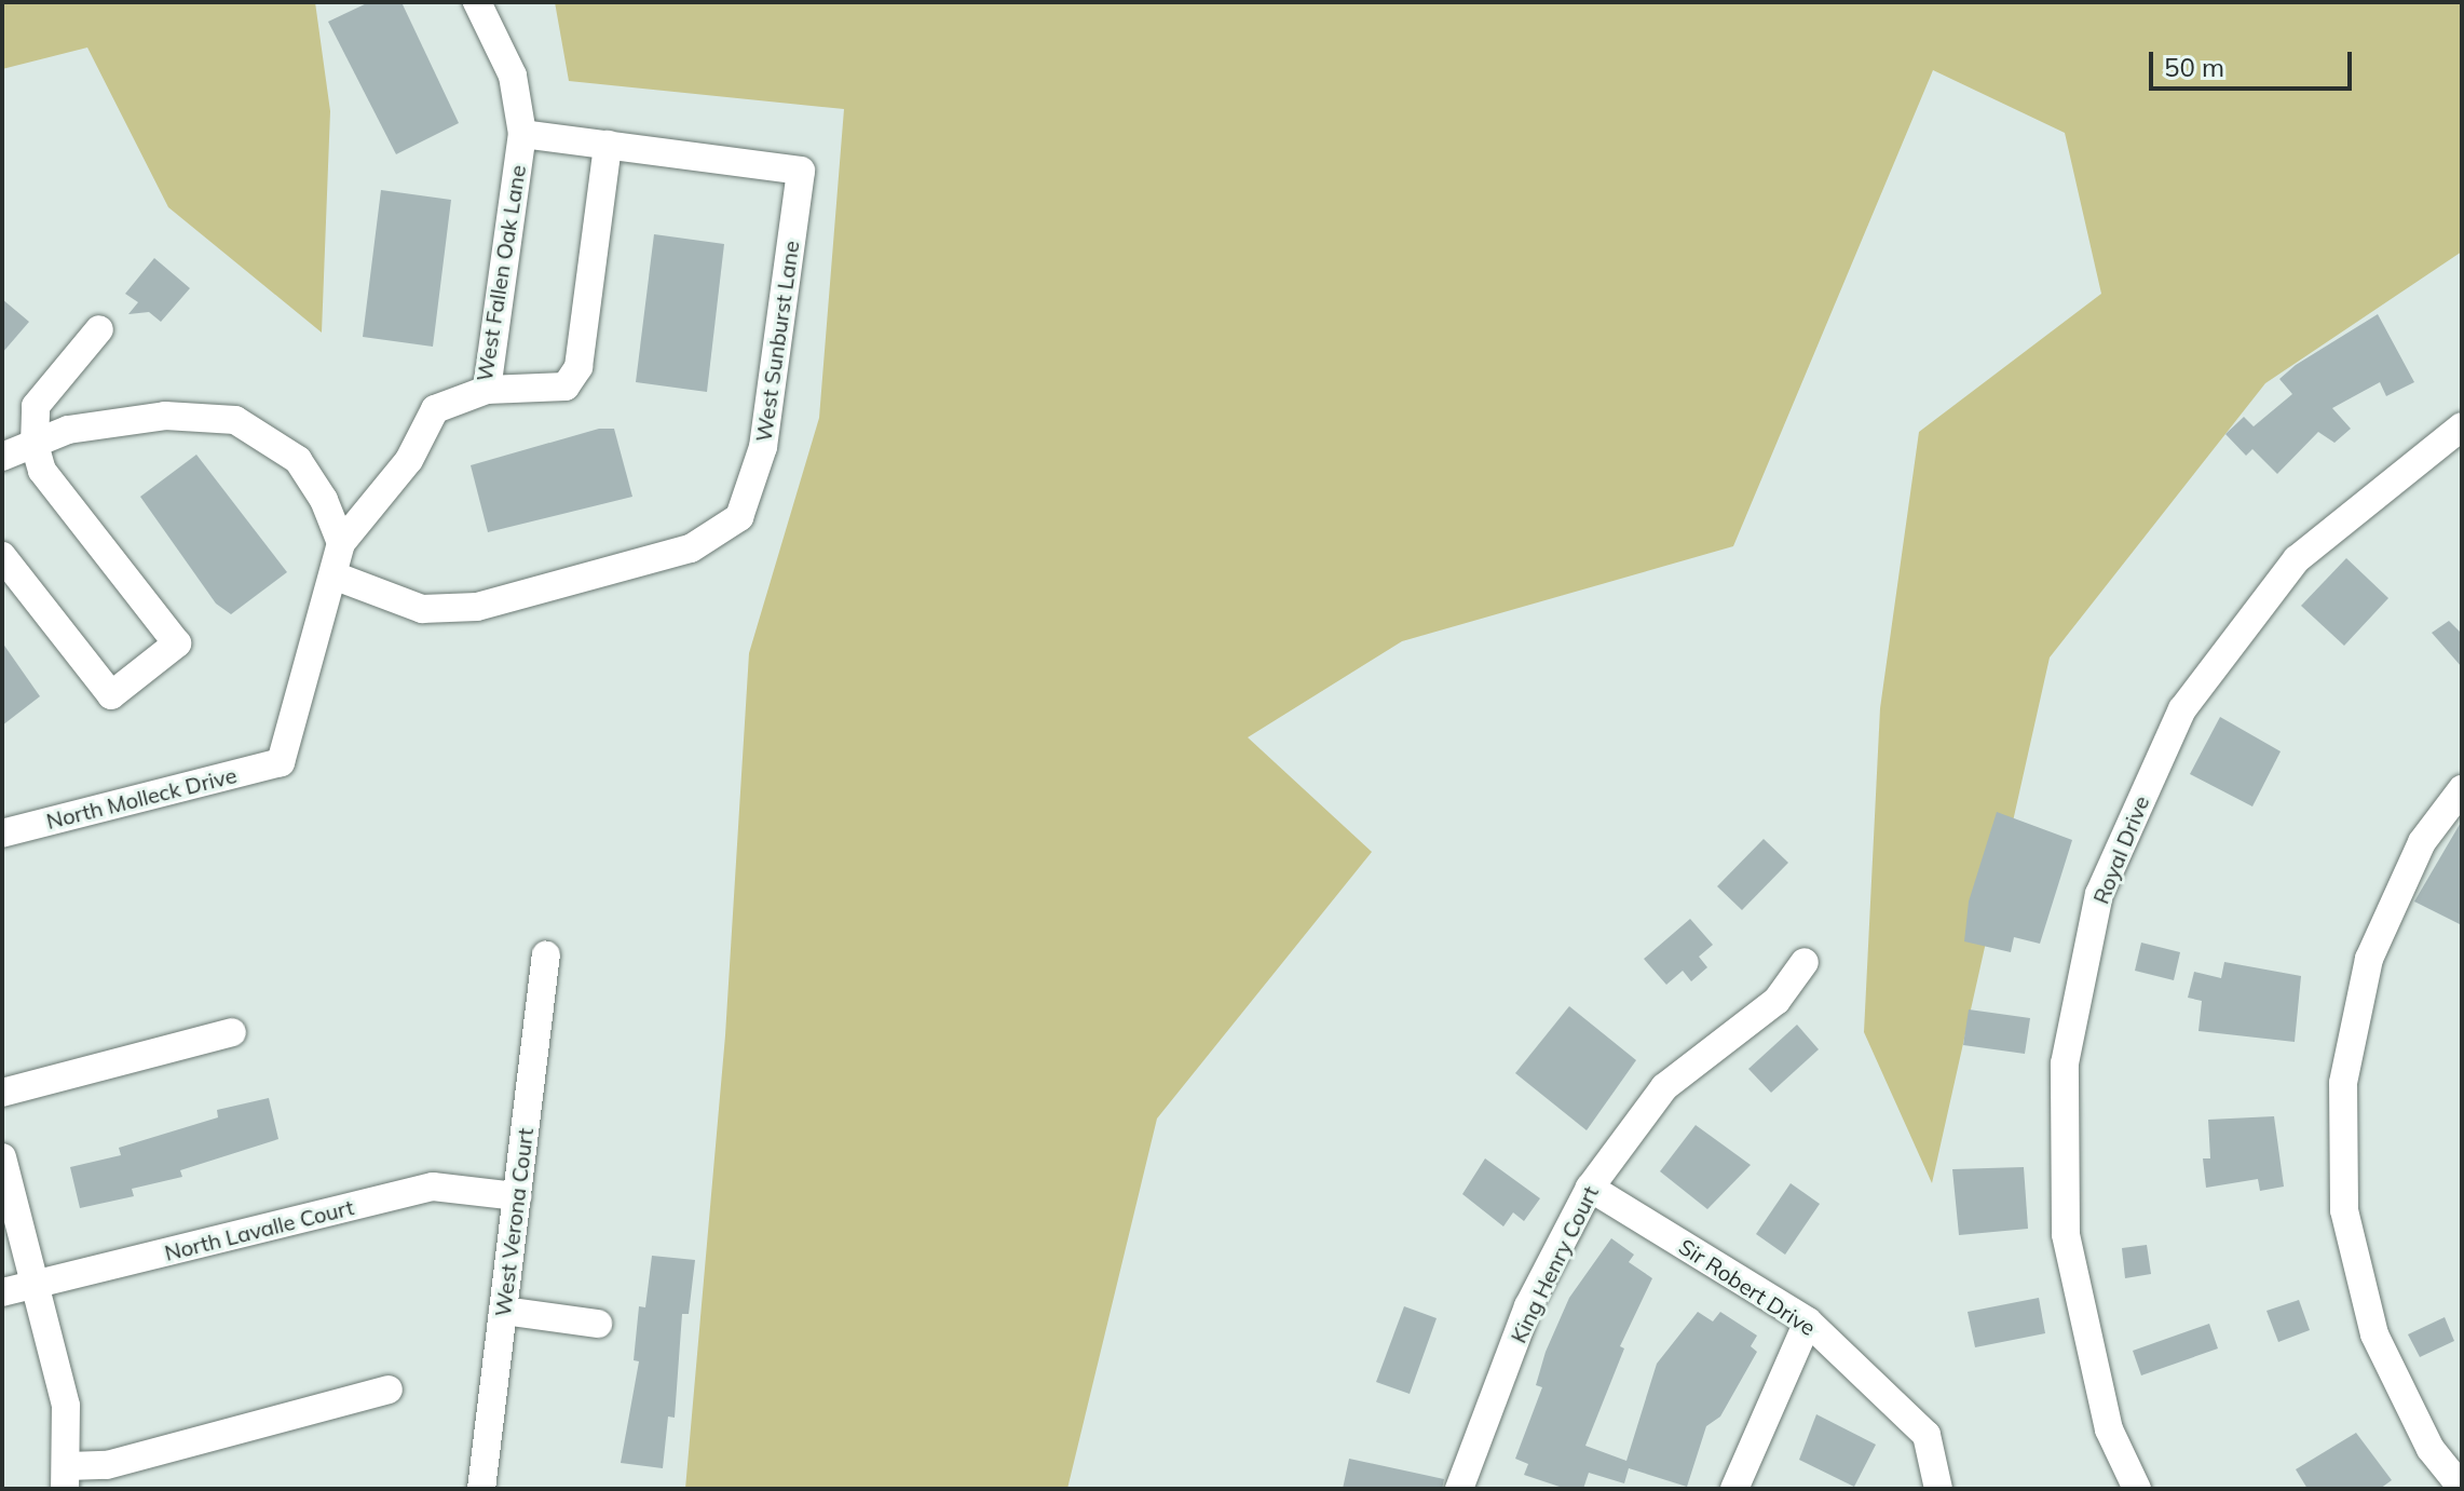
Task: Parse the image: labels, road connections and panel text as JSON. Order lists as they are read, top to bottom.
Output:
{
  "streets": {
    "street": [
      "West Fallen Oak Lane",
      "West Sunburst Lane",
      "North Molleck Drive",
      "Royal Drive",
      "West Verona Court",
      "North Lavalle Court",
      "King Henry Court",
      "Sir Robert Drive"
    ]
  },
  "crossings": [
    ["West Fallen Oak Lane", "West Sunburst Lane"],
    ["West Sunburst Lane", "North Molleck Drive"],
    ["West Verona Court", "North Lavalle Court"],
    ["King Henry Court", "Sir Robert Drive"]
  ],
  "scale_bar": "50 m"
}
